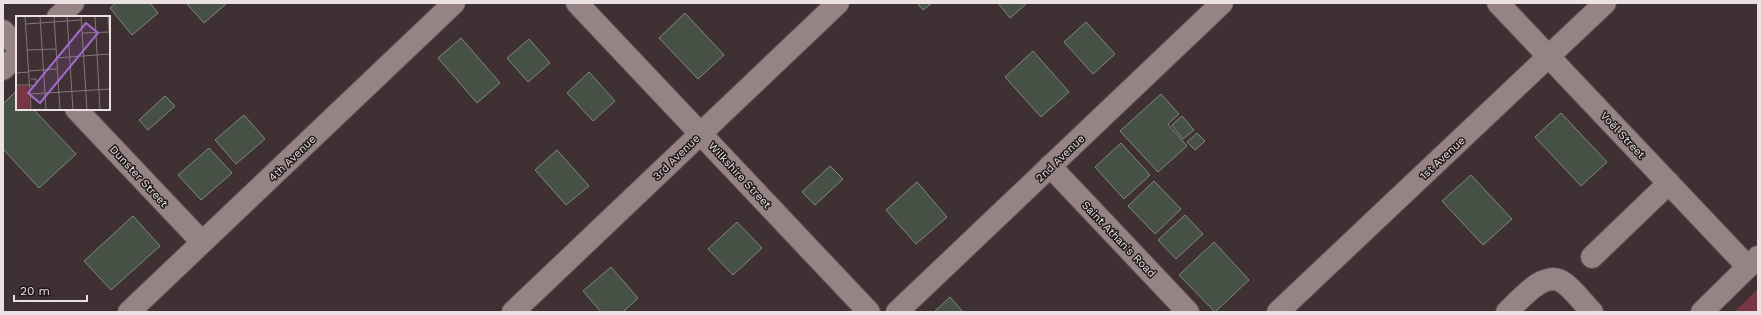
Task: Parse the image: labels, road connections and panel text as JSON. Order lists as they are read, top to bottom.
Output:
{
  "streets": {
    "street": [
      "Voël Street",
      "3rd Avenue",
      "4th Avenue",
      "2nd Avenue",
      "1st Avenue",
      "Wilkshire Street",
      "Dunster Street",
      "Saint Athan's Road"
    ]
  },
  "crossings": [
    ["Voël Street", "1st Avenue"],
    ["3rd Avenue", "Wilkshire Street"],
    ["4th Avenue", "Dunster Street"],
    ["2nd Avenue", "Saint Athan's Road"]
  ],
  "scale_bar": "20 m"
}
